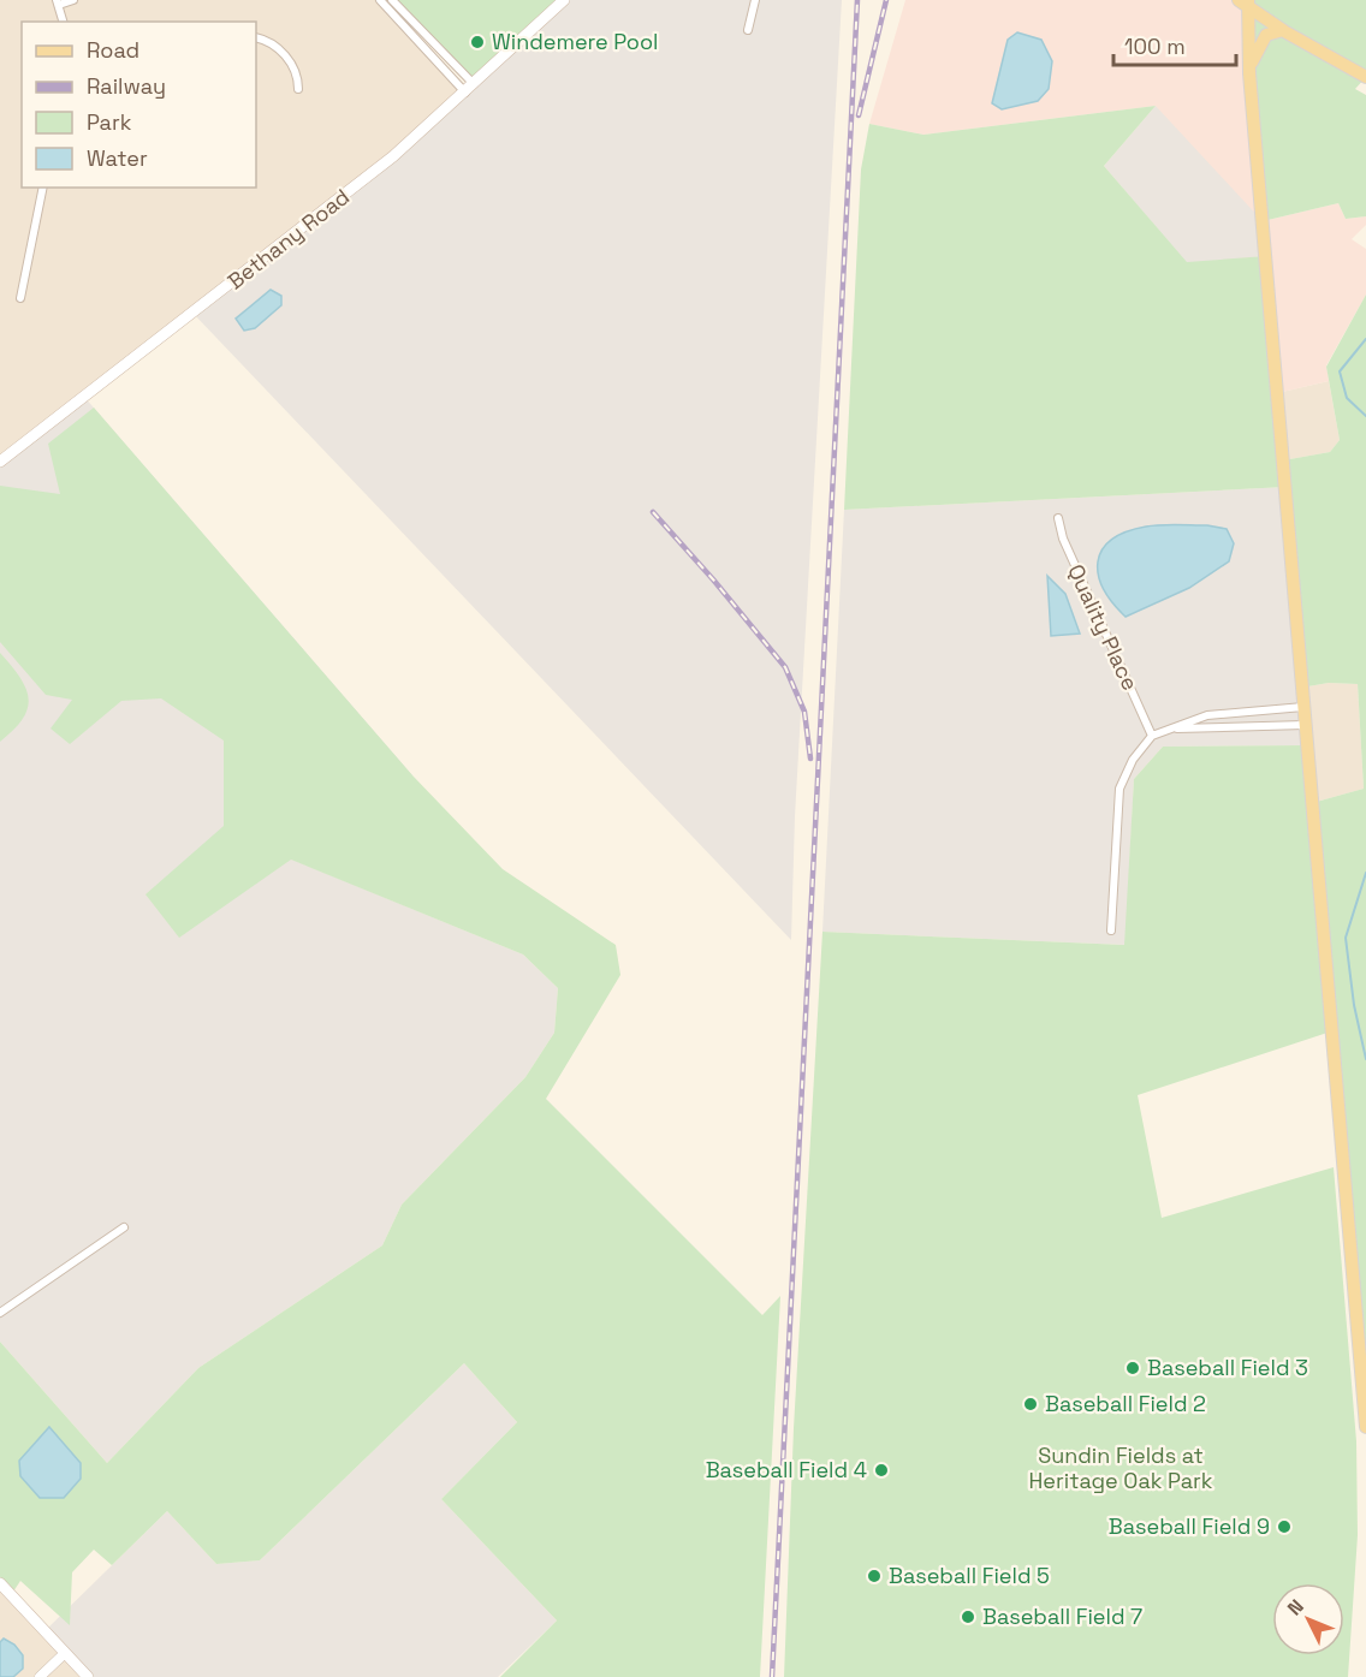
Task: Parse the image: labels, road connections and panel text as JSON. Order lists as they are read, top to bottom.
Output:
{
  "streets": {
    "main road": ["Bethany Road"],
    "street": ["Quality Place"]
  },
  "parks": ["Sundin Fields at Heritage Oak Park"],
  "places": [
    "Windemere Pool",
    "Baseball Field 3",
    "Baseball Field 2",
    "Baseball Field 4",
    "Baseball Field 9",
    "Baseball Field 5",
    "Baseball Field 7"
  ],
  "legend": [
    "Road",
    "Railway",
    "Park",
    "Water"
  ],
  "scale_bar": "100 m",
  "north": "top left"
}
